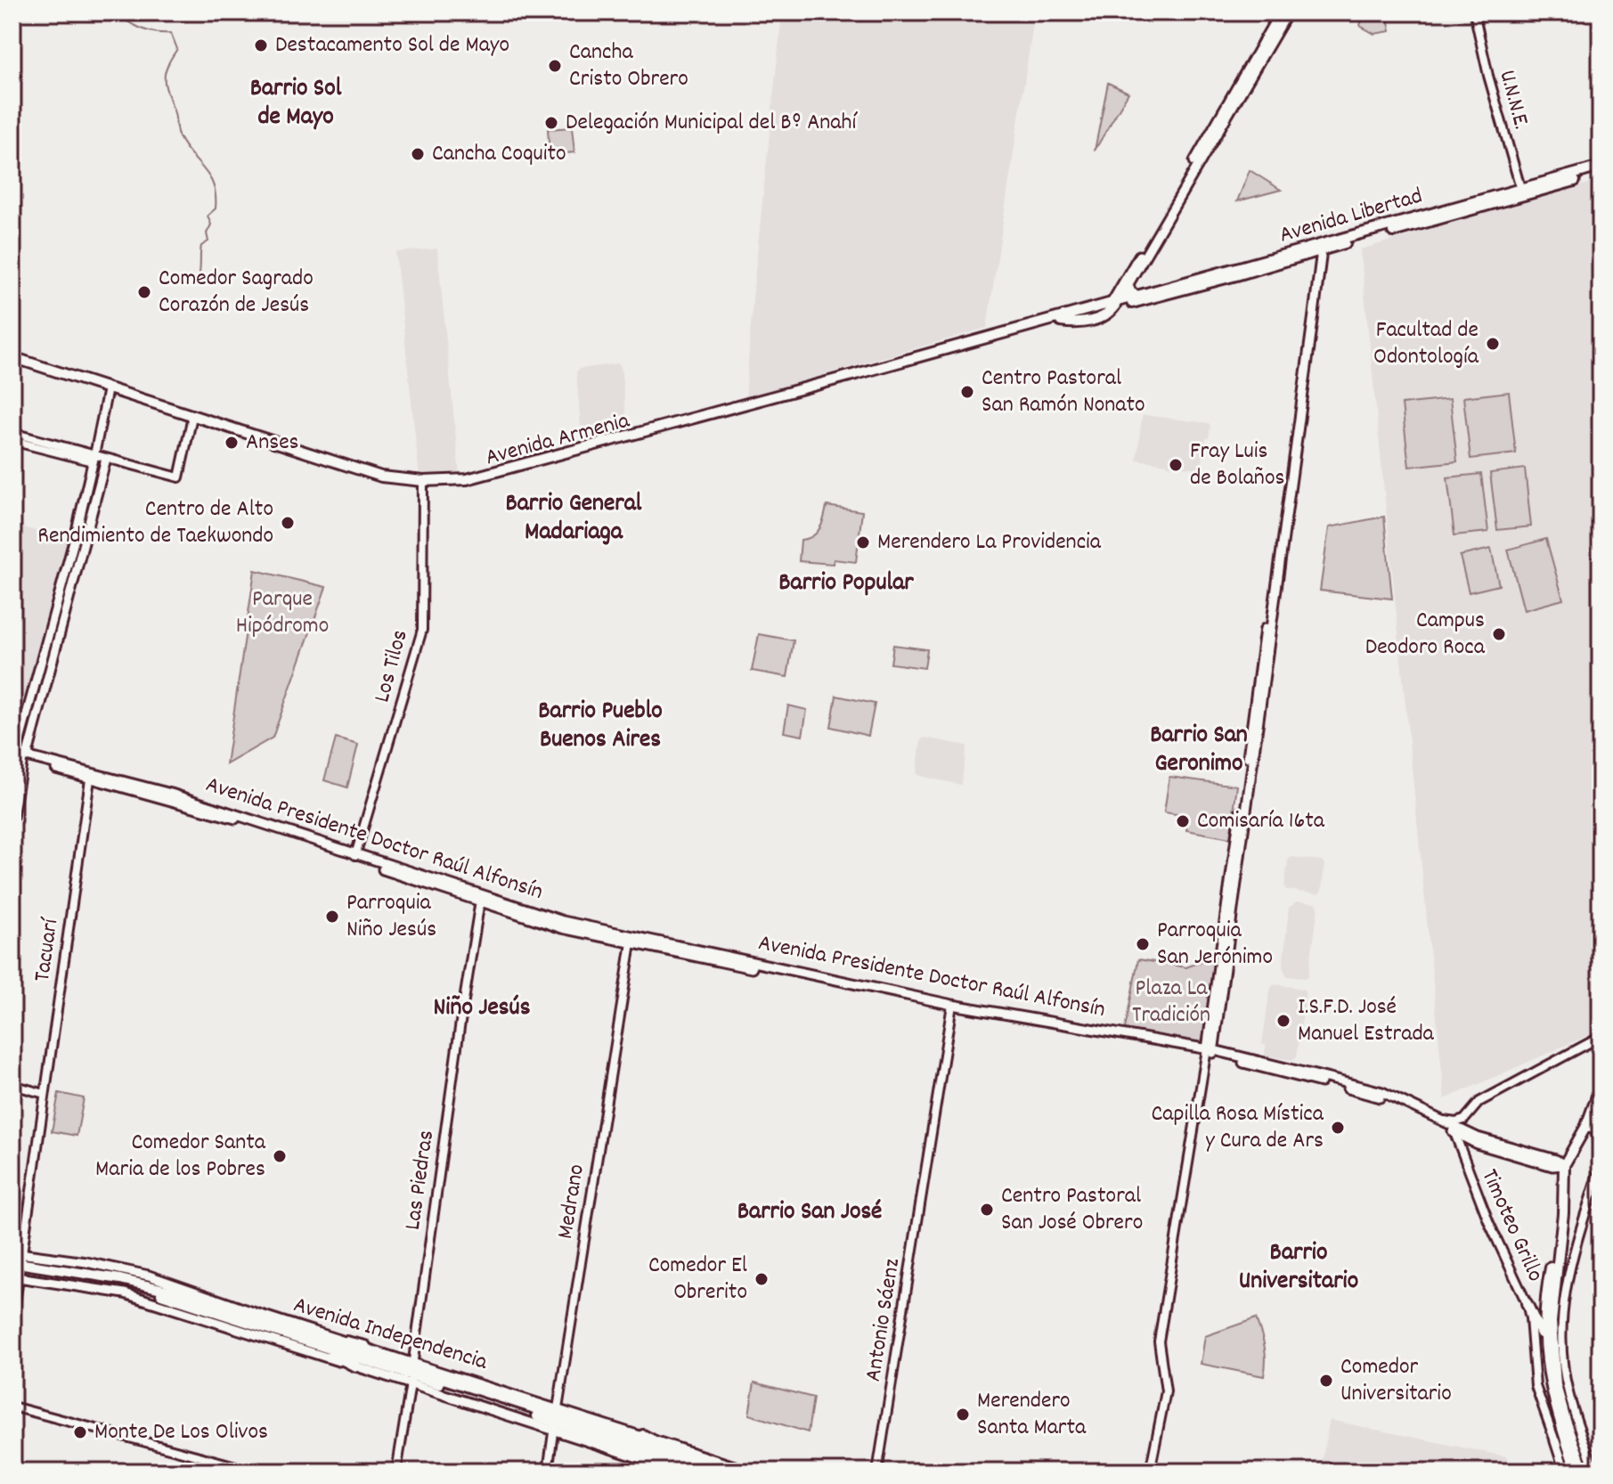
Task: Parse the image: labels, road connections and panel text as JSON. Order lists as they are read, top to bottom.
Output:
{
  "streets": {
    "main road": [
      "Avenida Libertad",
      "Avenida Armenia",
      "Avenida Presidente Doctor Raúl Alfonsín",
      "Avenida Independencia"
    ],
    "street": [
      "U.N.N.E.",
      "Los Tilos",
      "Tacuarí",
      "Las Piedras",
      "Medrano",
      "Timoteo Grillo",
      "Antonio Sáenz"
    ]
  },
  "crossings": [
    ["U.N.N.E.", "Avenida Libertad"],
    ["Avenida Libertad", "Avenida Armenia"],
    ["Avenida Armenia", "Los Tilos"],
    ["Los Tilos", "Avenida Presidente Doctor Raúl Alfonsín"],
    ["Avenida Presidente Doctor Raúl Alfonsín", "Tacuarí"],
    ["Avenida Presidente Doctor Raúl Alfonsín", "Las Piedras"],
    ["Avenida Presidente Doctor Raúl Alfonsín", "Medrano"],
    ["Avenida Presidente Doctor Raúl Alfonsín", "Timoteo Grillo"],
    ["Avenida Presidente Doctor Raúl Alfonsín", "Antonio Sáenz"],
    ["Tacuarí", "Avenida Independencia"],
    ["Las Piedras", "Avenida Independencia"],
    ["Medrano", "Avenida Independencia"]
  ],
  "districts": [
    "Barrio Sol de Mayo",
    "Barrio General Madariaga",
    "Barrio Popular",
    "Barrio Pueblo Buenos Aires",
    "Barrio San Geronimo",
    "Niño Jesús",
    "Barrio San José",
    "Barrio Universitario"
  ],
  "parks": ["Parque Hipódromo", "Plaza La Tradición"],
  "places": [
    "Destacamento Sol de Mayo",
    "Cancha Cristo Obrero",
    "Delegación Municipal del Bº Anahí",
    "Cancha Coquito",
    "Comedor Sagrado Corazón de Jesús",
    "Facultad de Odontología",
    "Centro Pastoral San Ramón Nonato",
    "Anses",
    "Fray Luis de Bolaños",
    "Centro de Alto Rendimiento de Taekwondo",
    "Merendero La Providencia",
    "Campus Deodoro Roca",
    "Comisaría 16ta",
    "Parroquia Niño Jesús",
    "Parroquia San Jerónimo",
    "I.S.F.D. José Manuel Estrada",
    "Capilla Rosa Mística y Cura de Ars",
    "Comedor Santa Maria de los Pobres",
    "Centro Pastoral San José Obrero",
    "Comedor El Obrerito",
    "Comedor Universitario",
    "Merendero Santa Marta",
    "Monte De Los Olivos"
  ]
}
